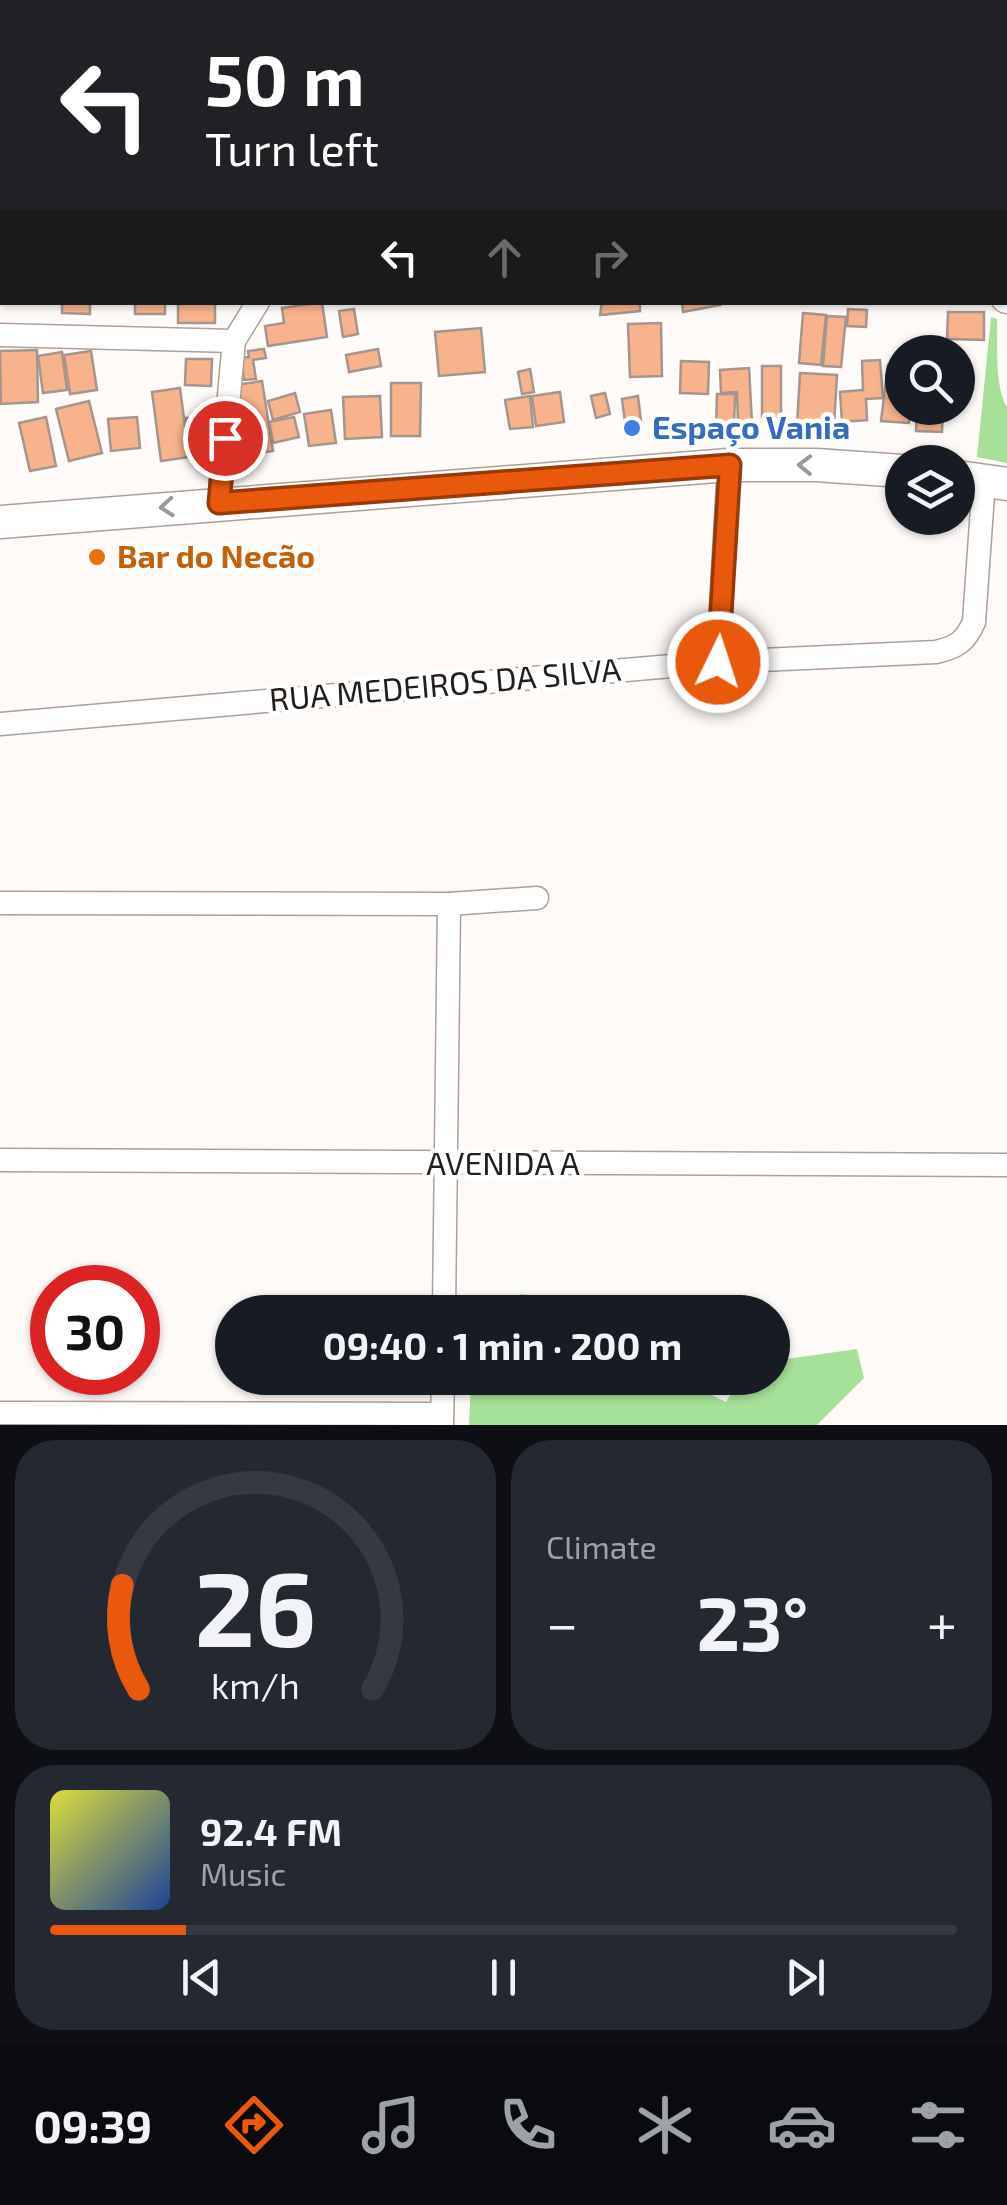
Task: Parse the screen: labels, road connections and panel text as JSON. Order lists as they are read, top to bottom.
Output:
{
  "streets": {
    "street": ["RUA MEDEIROS DA SILVA", "AVENIDA A"]
  },
  "places": ["Espaço Vania", "Bar do Necão"],
  "page": {
    "turn": ["50 m", "Turn left"],
    "limit": "30",
    "trip": "09:40 · 1 min · 200 m",
    "tile": "Climate",
    "heat": ["−", "23°", "+"],
    "song": ["92.4 FM", "Music"],
    "tabs": "09:39",
    "gauge": ["26", "km/h"]
  }
}
